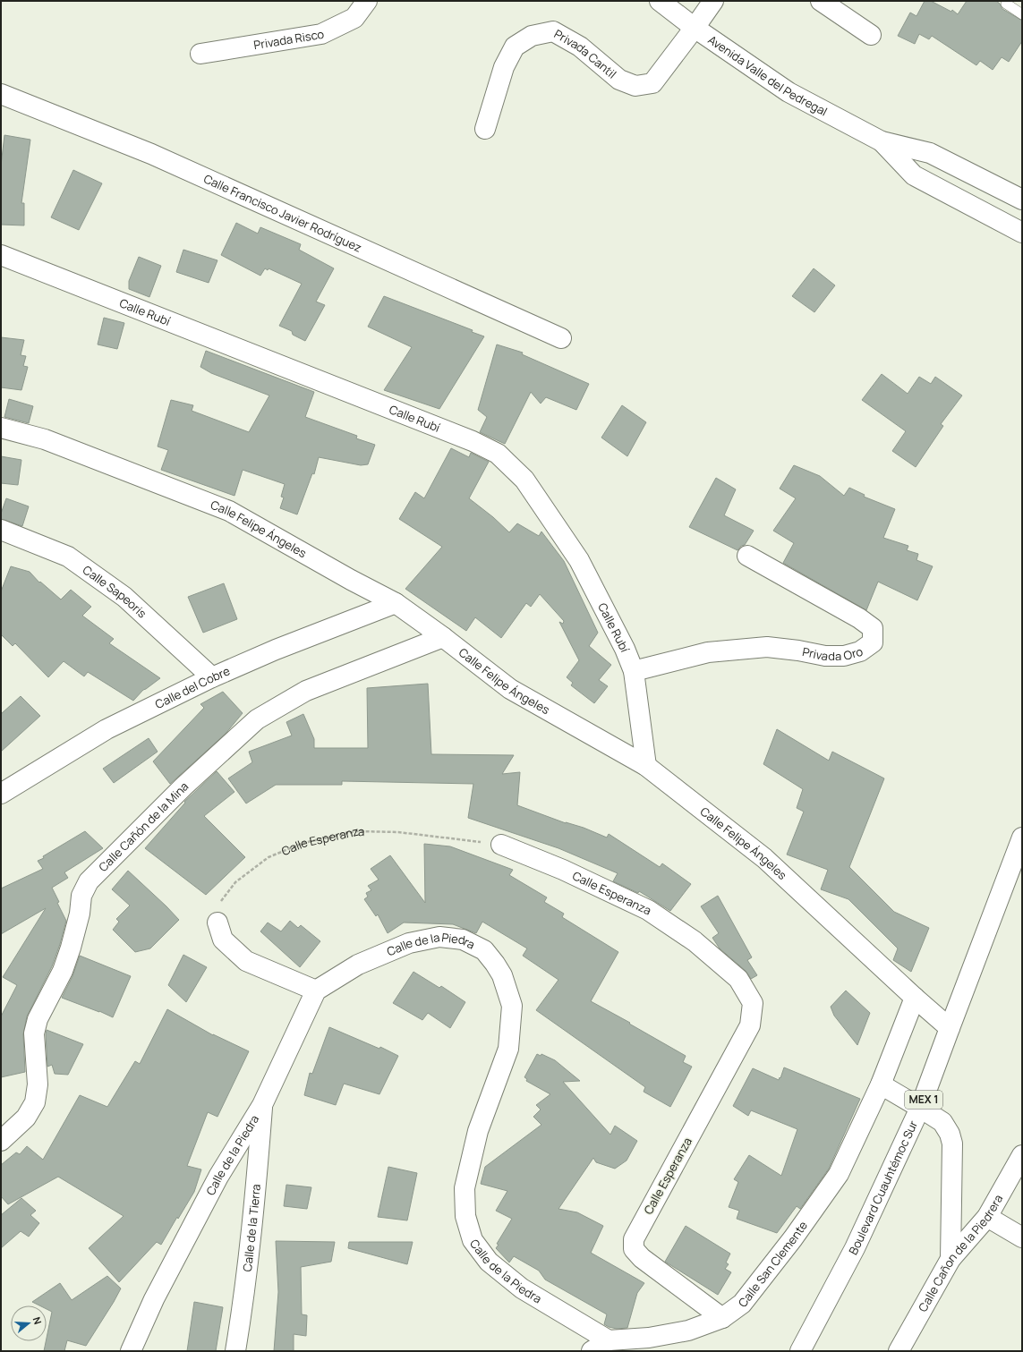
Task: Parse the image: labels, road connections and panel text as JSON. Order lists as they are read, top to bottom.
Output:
{
  "streets": {
    "street": [
      "Privada Risco",
      "Privada Cantil",
      "Avenida Valle del Pedregal",
      "Calle Francisco Javier Rodríguez",
      "Calle Rubí",
      "Calle Felipe Ángeles",
      "Calle Sapeoris",
      "Privada Oro",
      "Calle del Cobre",
      "Calle Cañón de la Mina",
      "Calle Esperanza",
      "Calle de la Piedra",
      "MEX 1",
      "Boulevard Cuauhtémoc Sur",
      "Calle de la Tierra",
      "Calle Cañon de la Piedrera",
      "Calle San Clemente"
    ]
  },
  "crossings": [
    ["Privada Cantil", "Avenida Valle del Pedregal"],
    ["Calle Rubí", "Calle Felipe Ángeles"],
    ["Calle Rubí", "Privada Oro"],
    ["Calle Felipe Ángeles", "Calle del Cobre"],
    ["Calle Felipe Ángeles", "Calle Cañón de la Mina"],
    ["Calle Felipe Ángeles", "Boulevard Cuauhtémoc Sur"],
    ["Calle Felipe Ángeles", "Calle San Clemente"],
    ["Calle Sapeoris", "Calle del Cobre"],
    ["Calle Esperanza", "Calle San Clemente"],
    ["Calle de la Piedra", "Calle de la Tierra"],
    ["Calle de la Piedra", "Calle San Clemente"]
  ],
  "north": "right"
}
